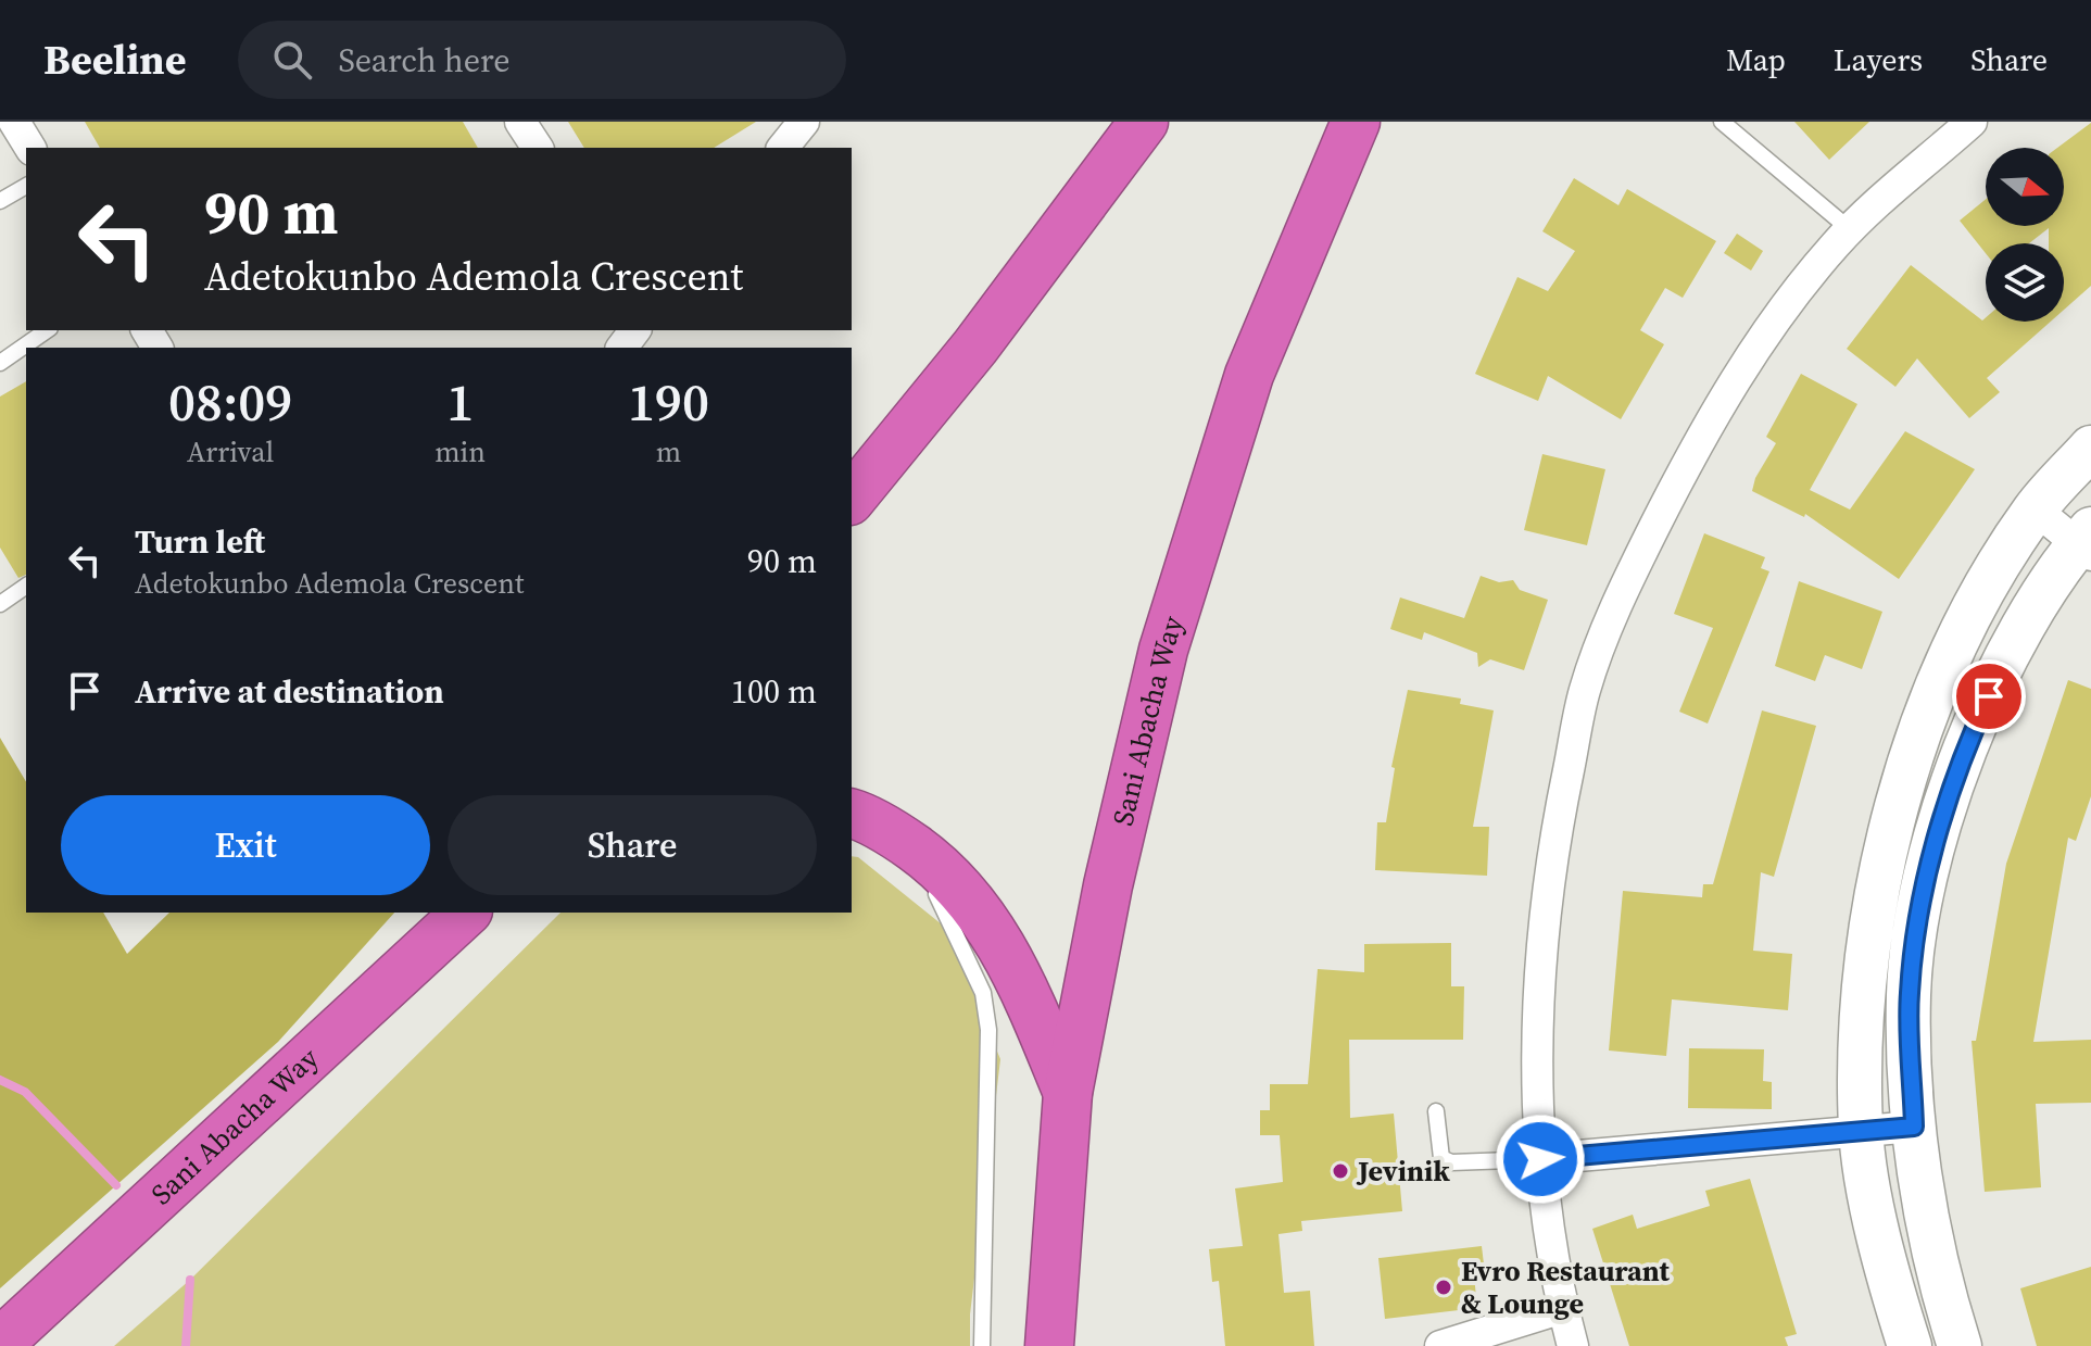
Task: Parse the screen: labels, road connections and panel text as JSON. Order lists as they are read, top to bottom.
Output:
{
  "streets": {
    "highway": ["Sani Abacha Way"]
  },
  "places": ["Jevinik", "Evro Restaurant & Lounge"],
  "north": "right",
  "page": {
    "header": "Beeline",
    "search": "Search here",
    "nav": ["Map", "Layers", "Share"],
    "turn": ["90 m", "Adetokunbo Ademola Crescent"],
    "eta": [
      "08:09",
      "Arrival",
      "1",
      "min",
      "190",
      "m"
    ],
    "list": [
      {
        "name": "Turn left",
        "note": "Adetokunbo Ademola Crescent",
        "value": "90 m"
      },
      {
        "name": "Arrive at destination",
        "value": "100 m"
      }
    ],
    "buttons": ["Exit", "Share"]
  }
}
